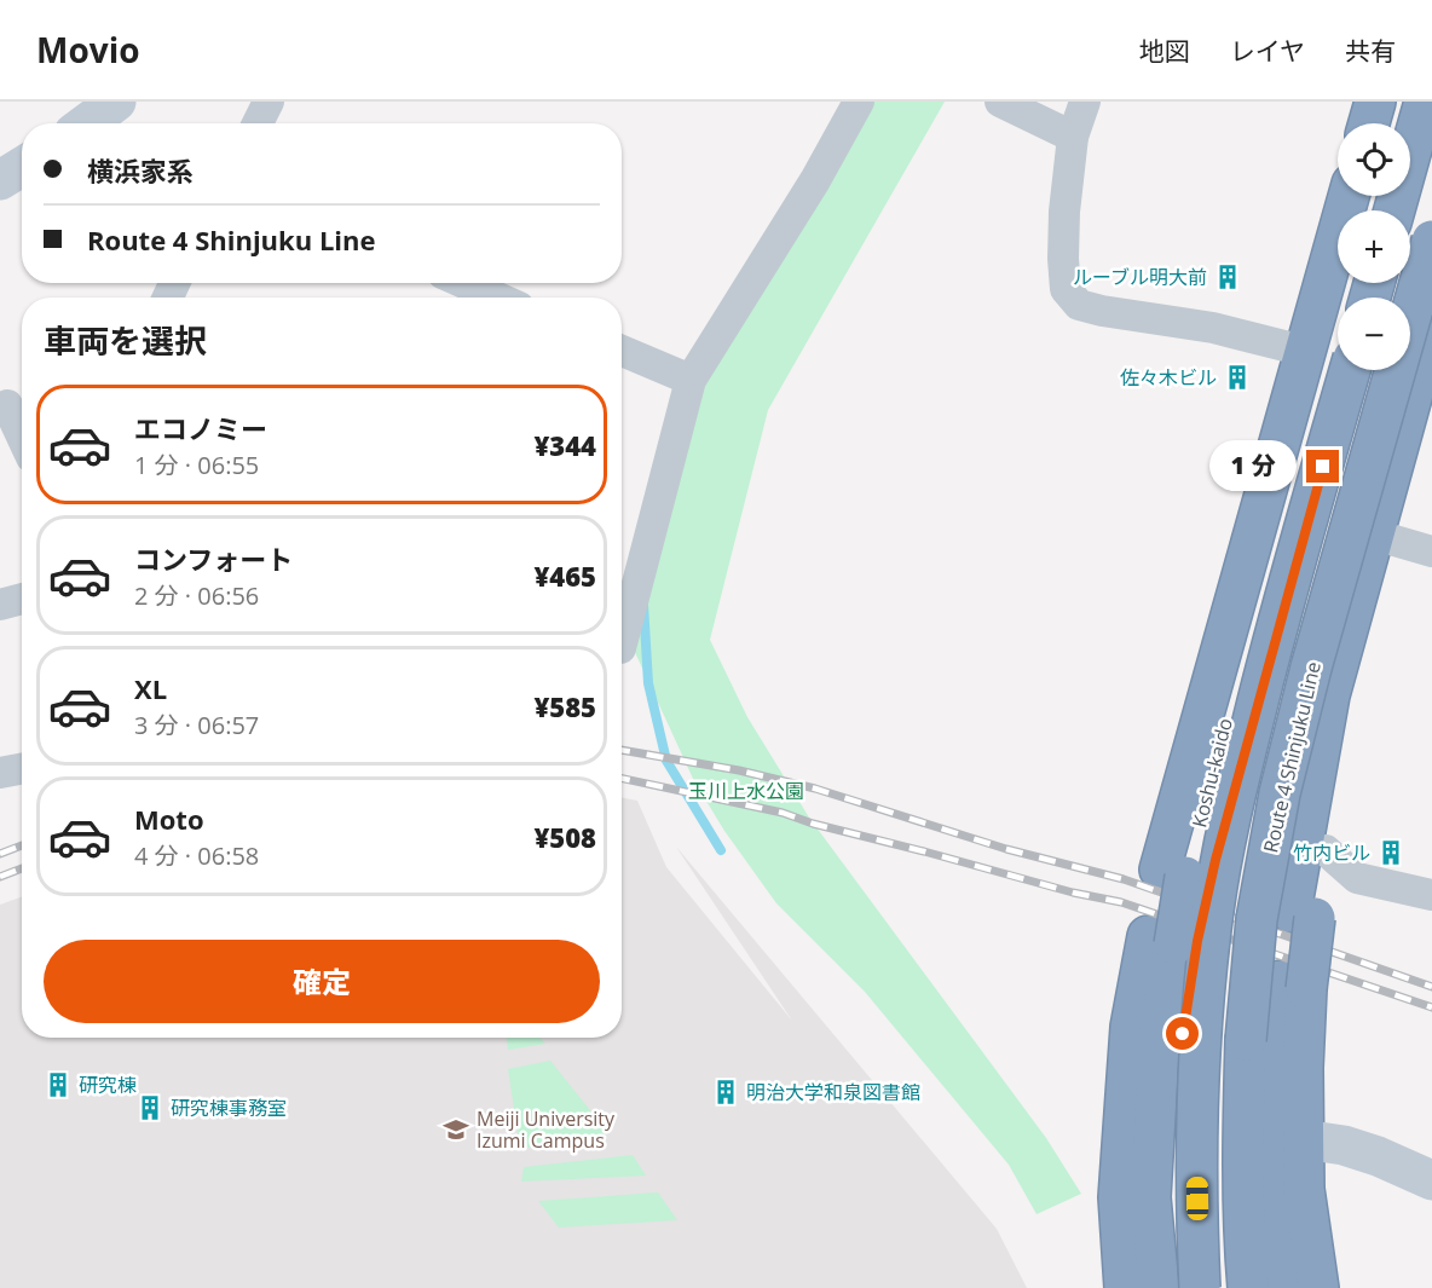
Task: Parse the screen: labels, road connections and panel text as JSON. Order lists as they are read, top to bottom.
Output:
{
  "streets": {
    "highway": ["Route 4 Shinjuku Line"]
  },
  "parks": ["玉川上水公園"],
  "places": {
    "building": [
      "ルーブル明大前",
      "佐々木ビル",
      "竹内ビル",
      "研究棟",
      "明治大学和泉図書館",
      "研究棟事務室"
    ],
    "school or university": ["Meiji University Izumi Campus"]
  },
  "page": {
    "header": "Movio",
    "nav": ["地図", "レイヤ", "共有"],
    "map_buttons": ["+", "−"],
    "banner": ["横浜家系", "Route 4 Shinjuku Line"],
    "heading": "車両を選択",
    "list": [
      {
        "name": "エコノミー",
        "note": "1 分 · 06:55",
        "value": "¥344"
      },
      {
        "name": "コンフォート",
        "note": "2 分 · 06:56",
        "value": "¥465"
      },
      {
        "name": "XL",
        "note": "3 分 · 06:57",
        "value": "¥585"
      },
      {
        "name": "Moto",
        "note": "4 分 · 06:58",
        "value": "¥508"
      }
    ],
    "bubble": "1 分",
    "buttons": "確定"
  }
}
